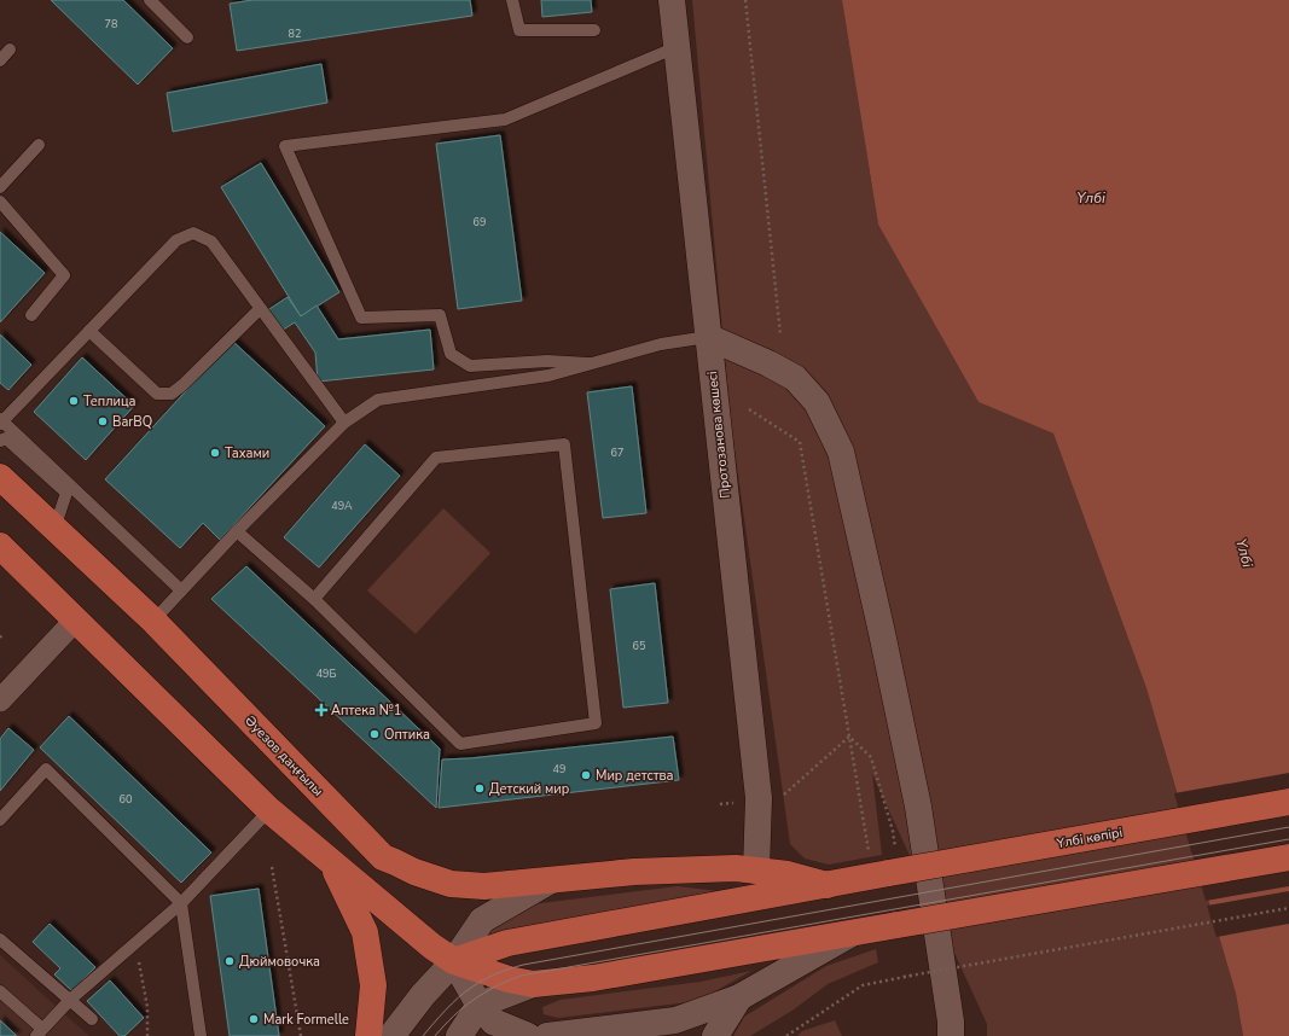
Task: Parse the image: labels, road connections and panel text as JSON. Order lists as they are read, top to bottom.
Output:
{
  "streets": {
    "main road": ["Протозанова көшесі", "Әуезов даңғылы", "Үлбі көпірі"]
  },
  "crossings": [
    ["Протозанова көшесі", "Әуезов даңғылы"],
    ["Әуезов даңғылы", "Үлбі көпірі"]
  ],
  "water": ["Үлбі"],
  "places": {
    "other": [
      "Теплица",
      "BarBQ",
      "Тахами",
      "Оптика",
      "Мир детства",
      "Детский мир",
      "Дюймовочка",
      "Mark Formelle"
    ],
    "health": ["Аптека №1"]
  },
  "house_numbers": [
    "78",
    "82",
    "69",
    "67",
    "49А",
    "65",
    "49Б",
    "49",
    "60"
  ]
}
